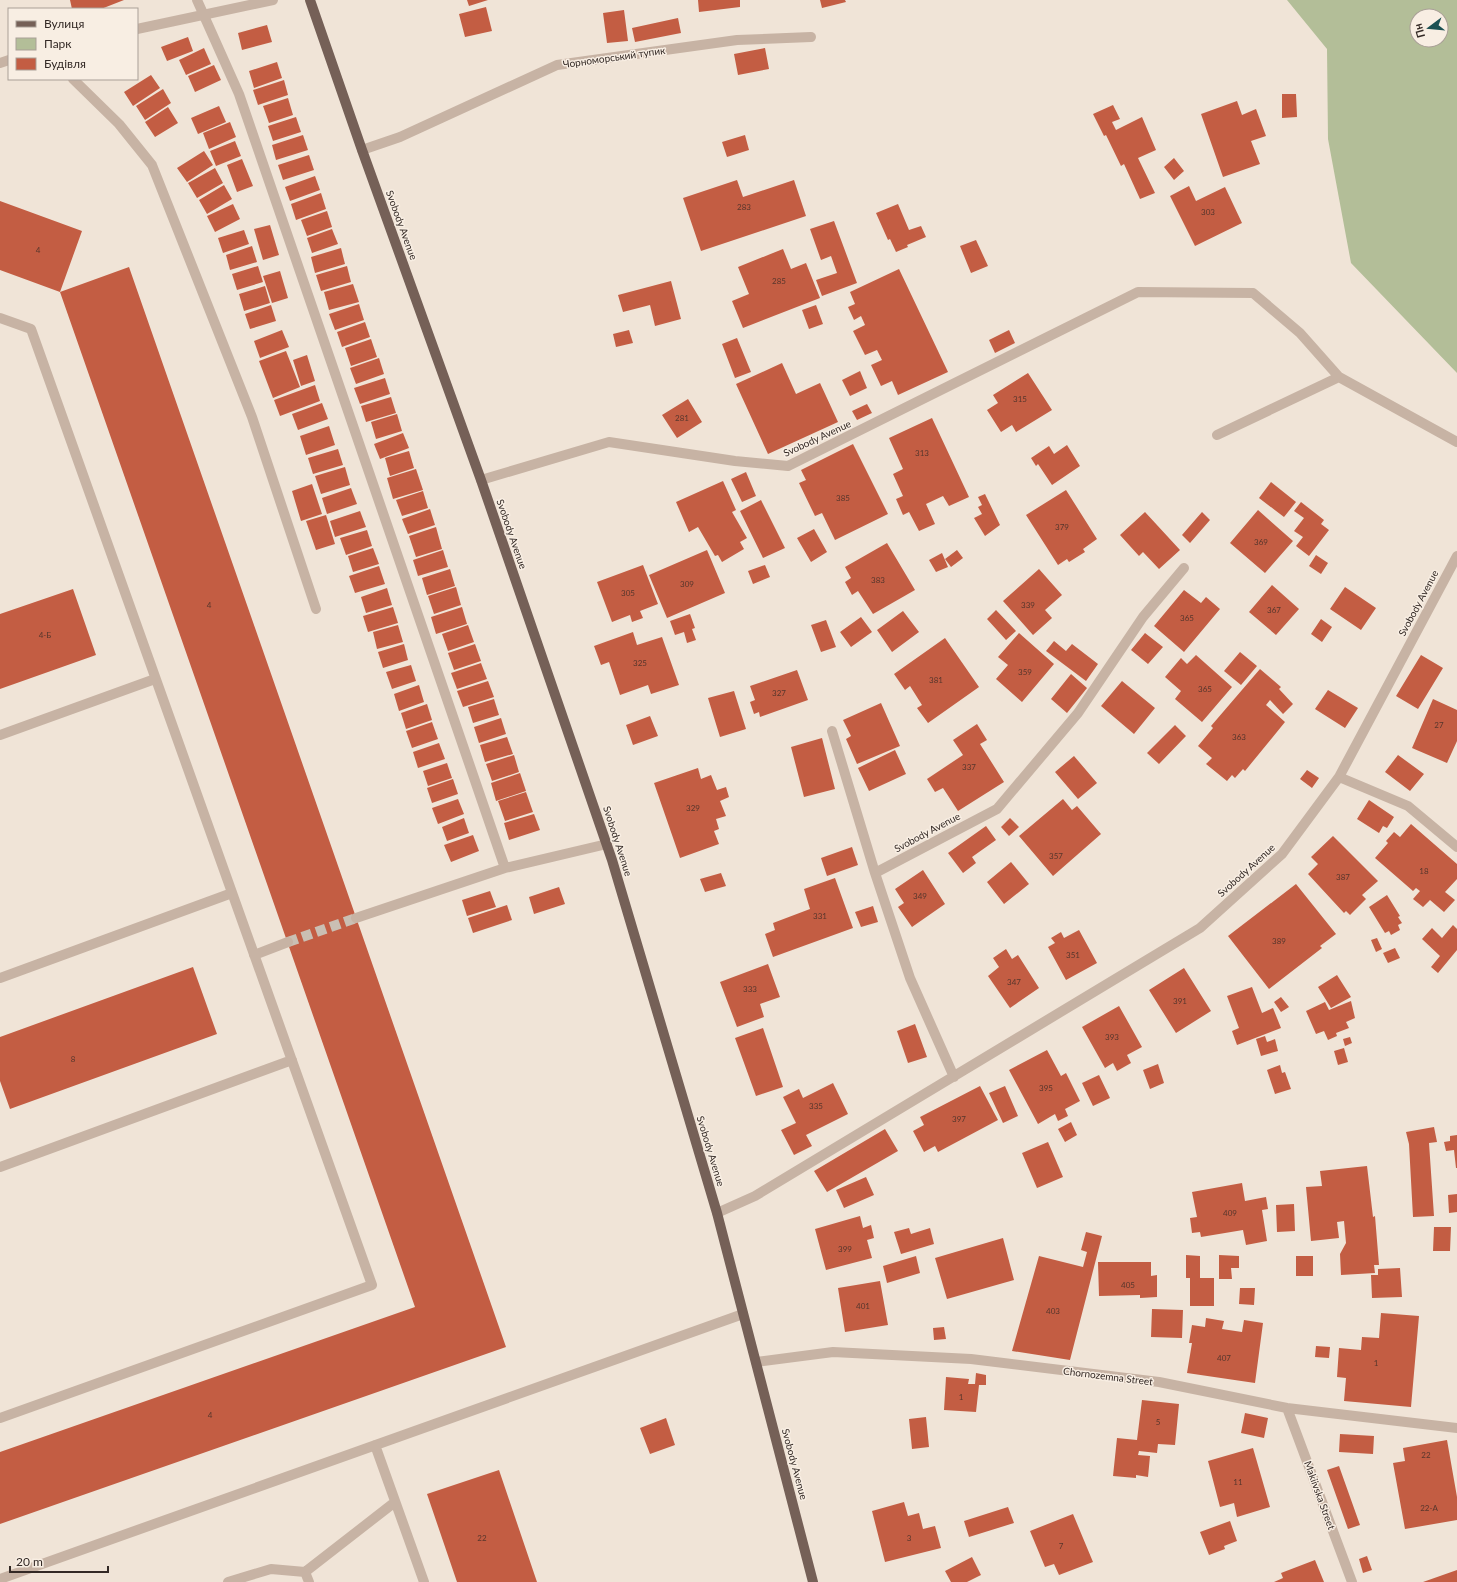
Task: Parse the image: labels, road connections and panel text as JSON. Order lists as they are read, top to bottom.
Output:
{
  "streets": {
    "main road": ["Svobody Avenue"],
    "street": ["Чорноморський тупик", "Chornozemna Street", "Makiivska Street"]
  },
  "crossings": [
    ["Чорноморський тупик", "Svobody Avenue"],
    ["Svobody Avenue", "Chornozemna Street"],
    ["Chornozemna Street", "Makiivska Street"]
  ],
  "house_numbers": [
    "283",
    "303",
    "4",
    "285",
    "315",
    "281",
    "313",
    "385",
    "379",
    "369",
    "383",
    "309",
    "305",
    "4",
    "339",
    "367",
    "365",
    "4-Б",
    "325",
    "359",
    "381",
    "365",
    "327",
    "27",
    "363",
    "337",
    "329",
    "357",
    "18",
    "387",
    "349",
    "331",
    "389",
    "351",
    "347",
    "333",
    "391",
    "393",
    "8",
    "395",
    "335",
    "397",
    "409",
    "399",
    "405",
    "401",
    "403",
    "407",
    "1",
    "1",
    "4",
    "5",
    "22",
    "11",
    "22-А",
    "22",
    "3",
    "7"
  ],
  "legend": ["Вулиця", "Парк", "Будівля"],
  "scale_bar": "20 m",
  "north": "left"
}
